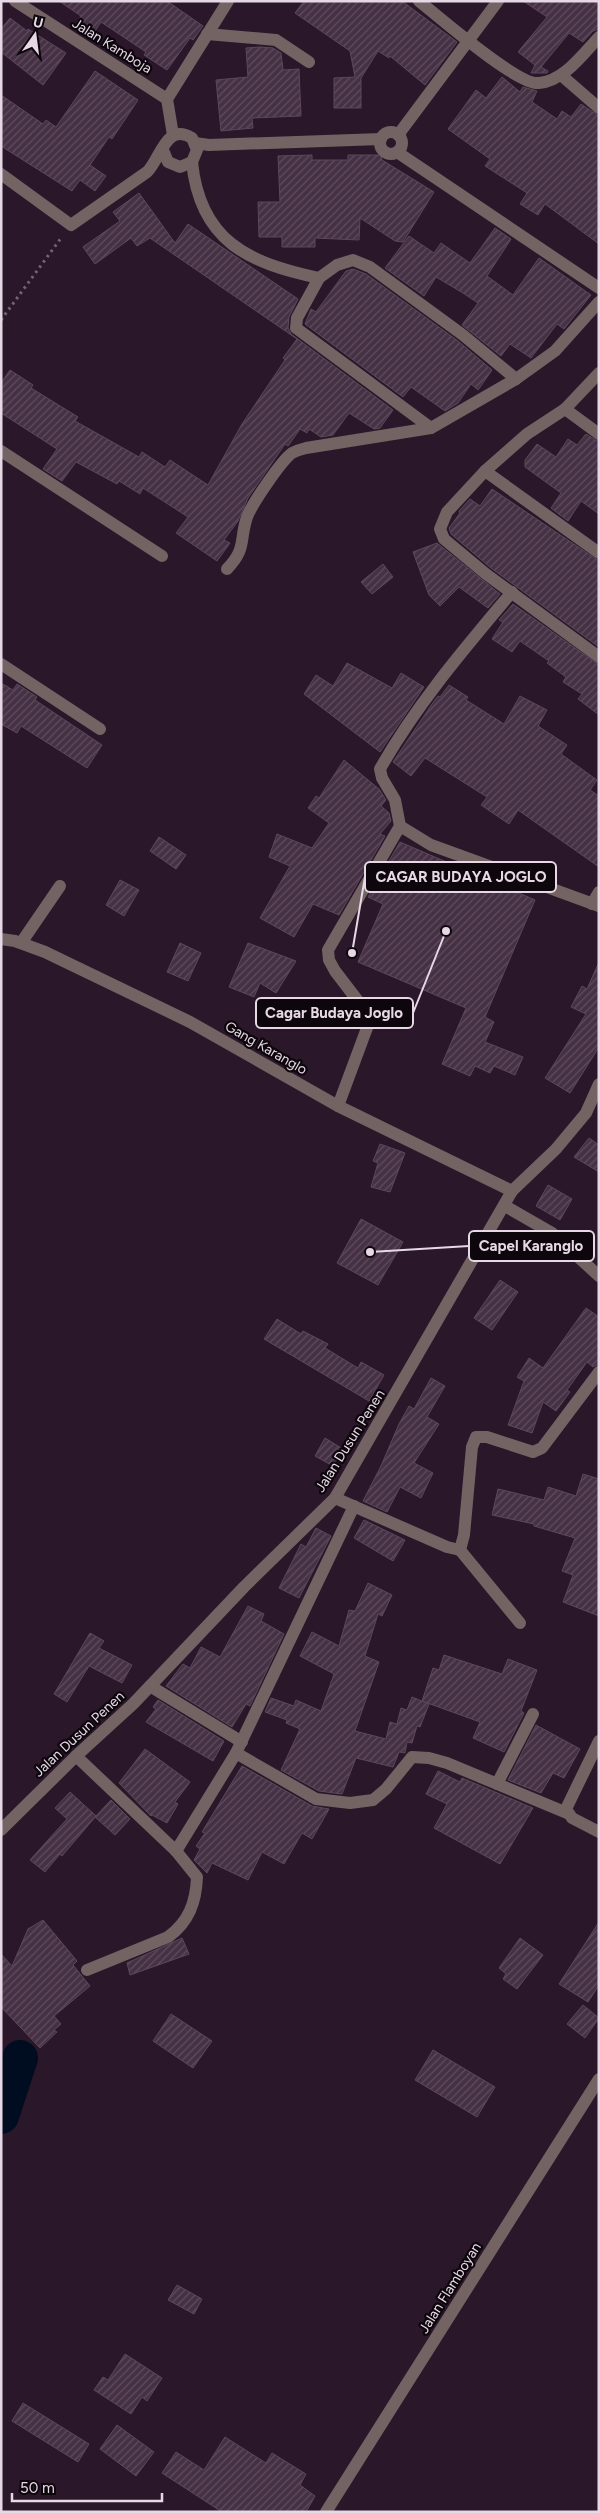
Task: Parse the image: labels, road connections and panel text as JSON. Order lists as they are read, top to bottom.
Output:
{
  "streets": {
    "street": [
      "Jalan Kamboja",
      "Gang Karanglo",
      "Jalan Dusun Penen",
      "Jalan Flamboyan"
    ]
  },
  "crossings": [
    ["Gang Karanglo", "Jalan Dusun Penen"]
  ],
  "places": ["Cagar Budaya Joglo", "CAGAR BUDAYA JOGLO", "Capel Karanglo"],
  "scale_bar": "50 m",
  "north": "top"
}
